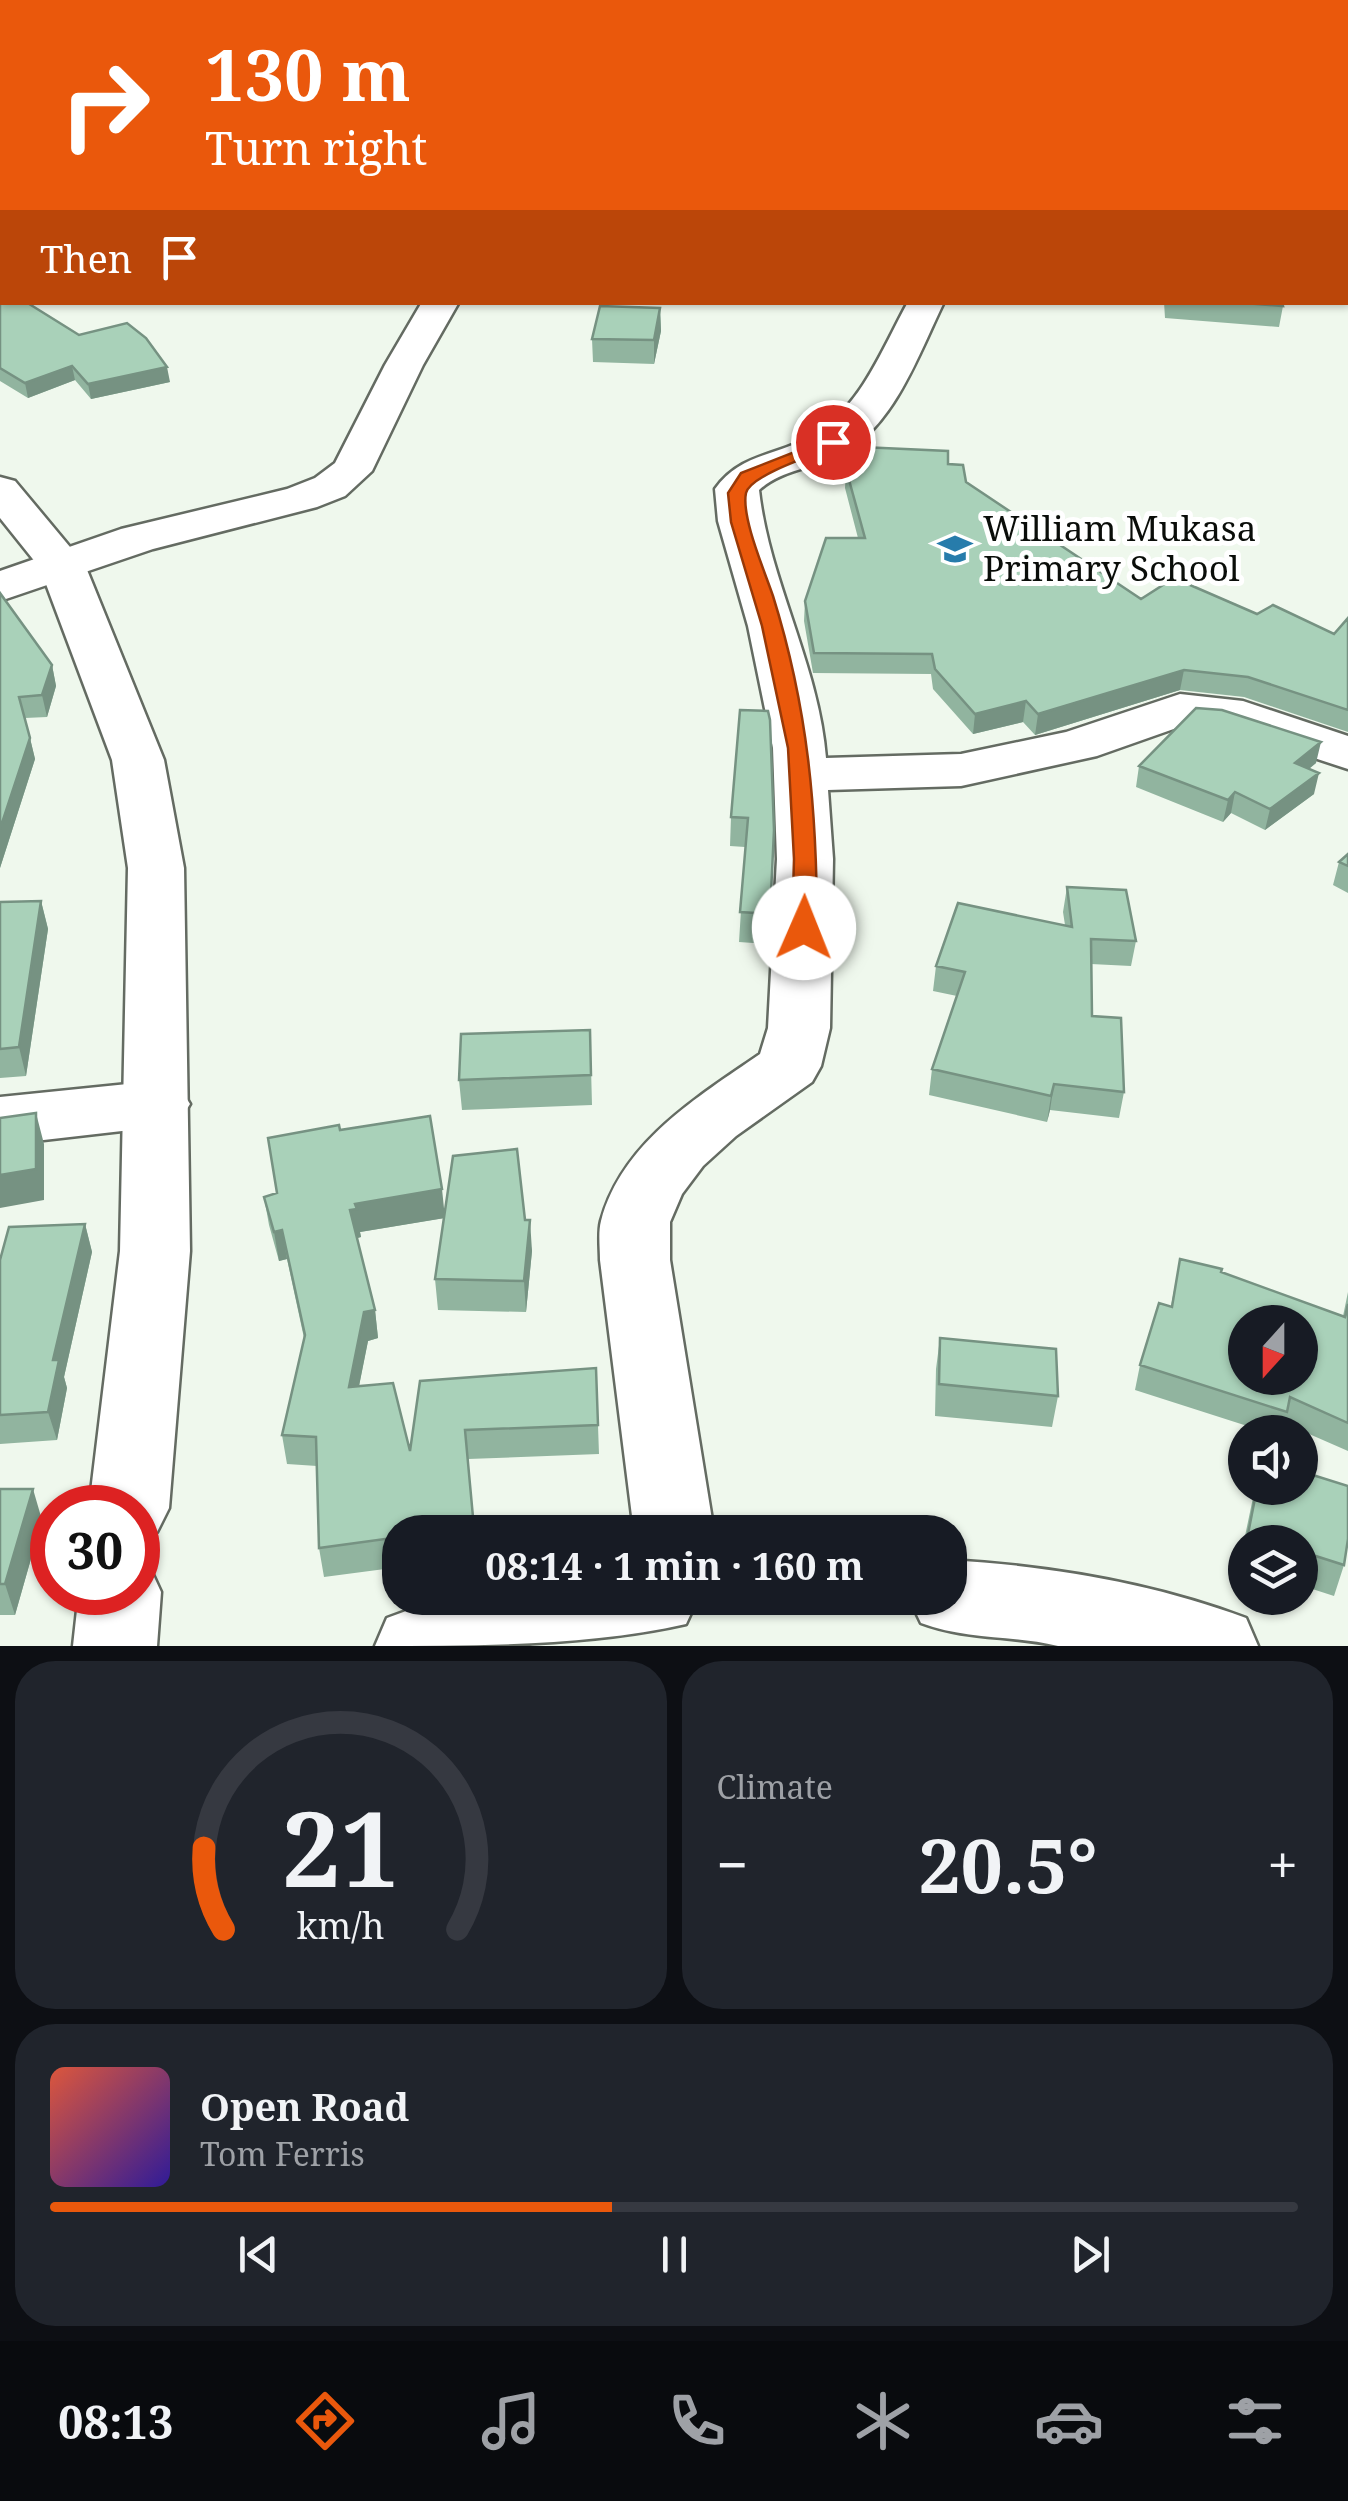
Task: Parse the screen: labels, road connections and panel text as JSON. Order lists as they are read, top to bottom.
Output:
{
  "places": {
    "school or university": ["William Mukasa Primary School"]
  },
  "north": "bottom",
  "page": {
    "turn": ["130 m", "Turn right"],
    "then": "Then",
    "limit": "30",
    "trip": "08:14 · 1 min · 160 m",
    "tile": "Climate",
    "heat": ["−", "20.5°", "+"],
    "song": ["Open Road", "Tom Ferris"],
    "tabs": "08:13",
    "gauge": ["21", "km/h"]
  }
}
